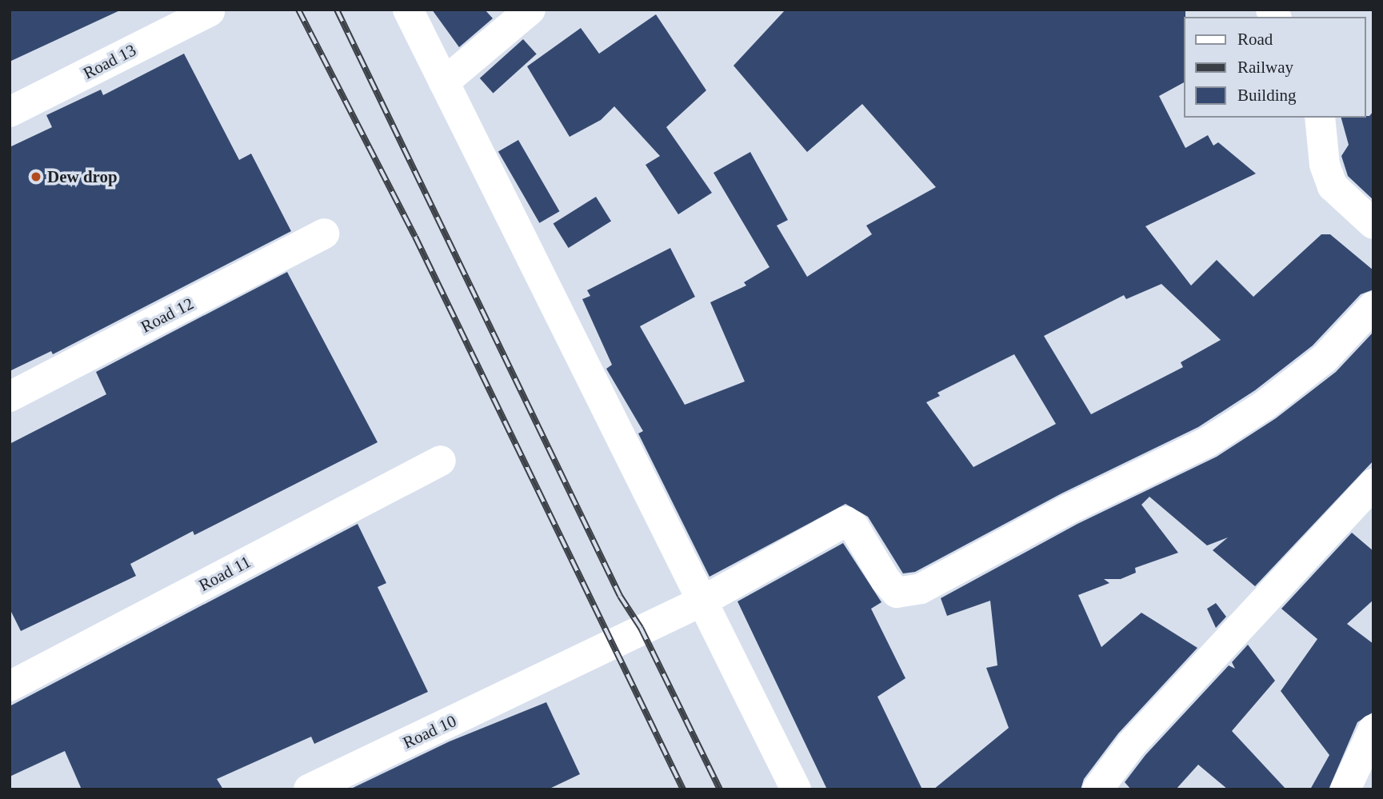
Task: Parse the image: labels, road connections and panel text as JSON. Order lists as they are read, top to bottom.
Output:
{
  "streets": {
    "street": [
      "Road 13",
      "Road 12",
      "Road 11",
      "Road 10"
    ]
  },
  "places": ["Dew drop"],
  "legend": ["Road", "Railway", "Building"]
}
